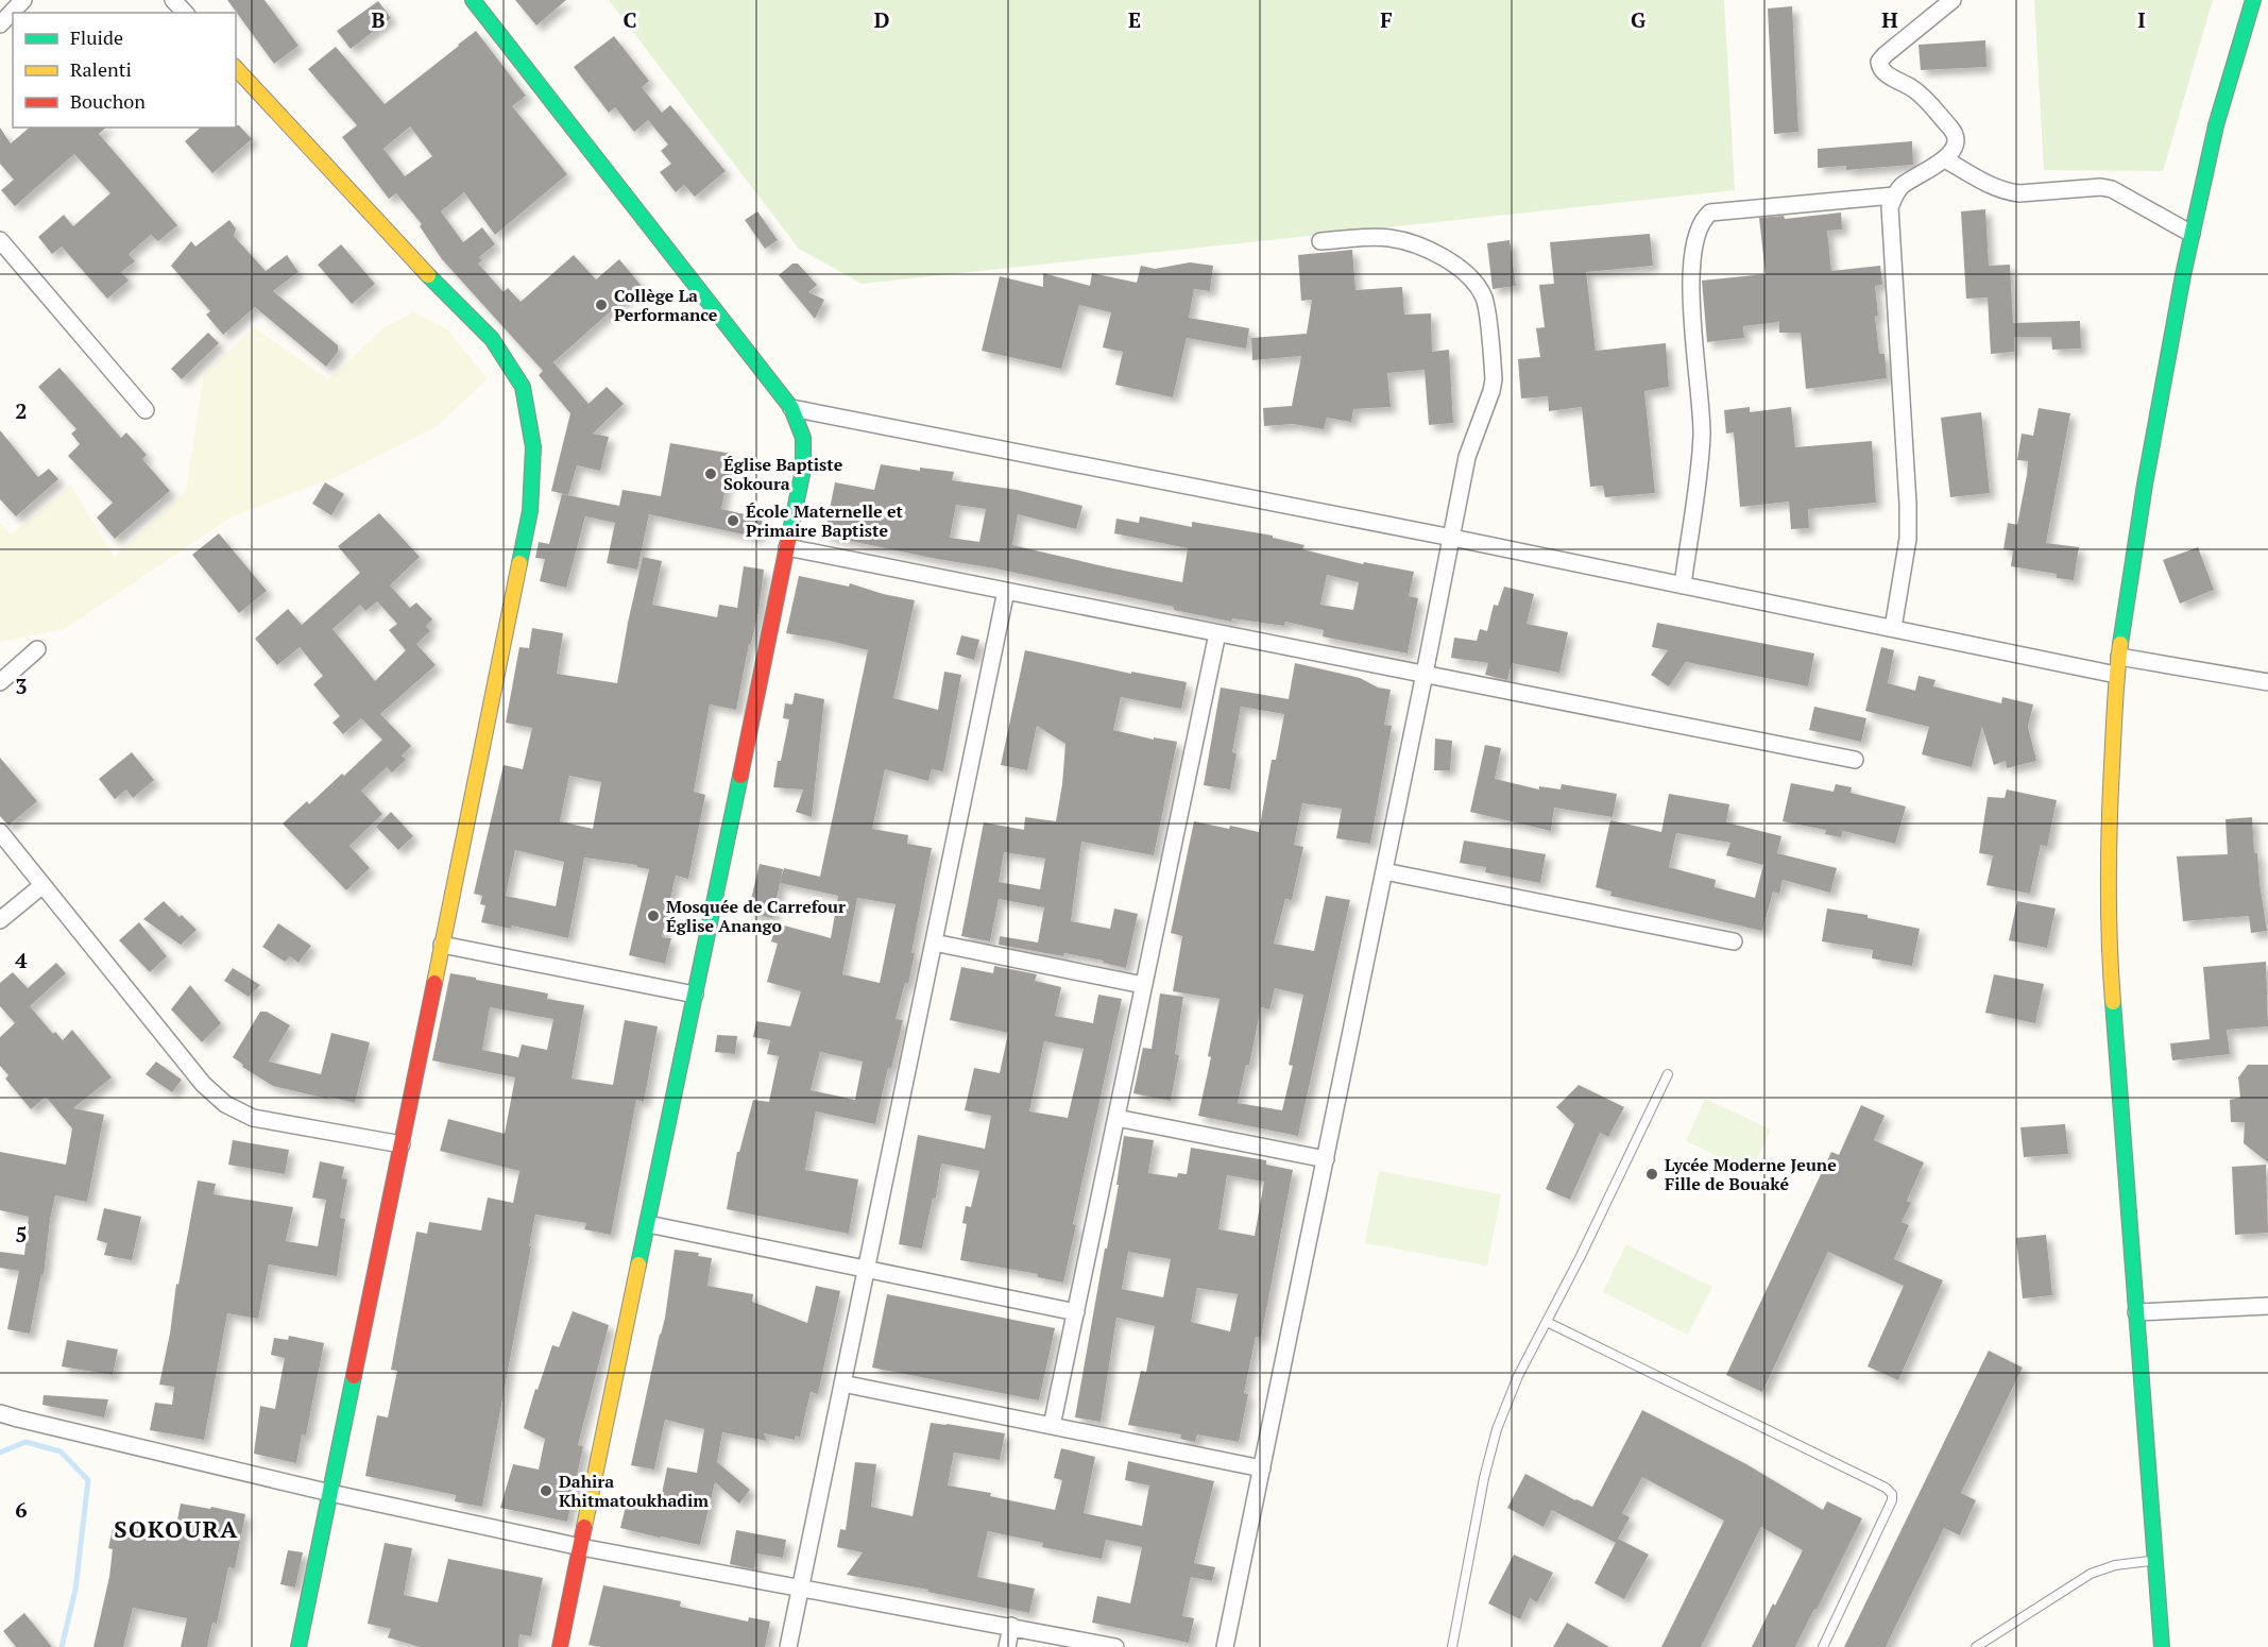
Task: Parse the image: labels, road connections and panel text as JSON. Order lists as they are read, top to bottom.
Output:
{
  "districts": ["SOKOURA"],
  "places": [
    "Collège La Performance",
    "Église Baptiste Sokoura",
    "École Maternelle et Primaire Baptiste",
    "Mosquée de Carrefour Église Anango",
    "Lycée Moderne Jeune Fille de Bouaké",
    "Dahira Khitmatoukhadim"
  ],
  "legend": ["Fluide", "Ralenti", "Bouchon"],
  "grid": {
    "columns": [
      "B",
      "C",
      "D",
      "E",
      "F",
      "G",
      "H",
      "I"
    ],
    "rows": [
      "2",
      "3",
      "4",
      "5",
      "6"
    ]
  }
}
